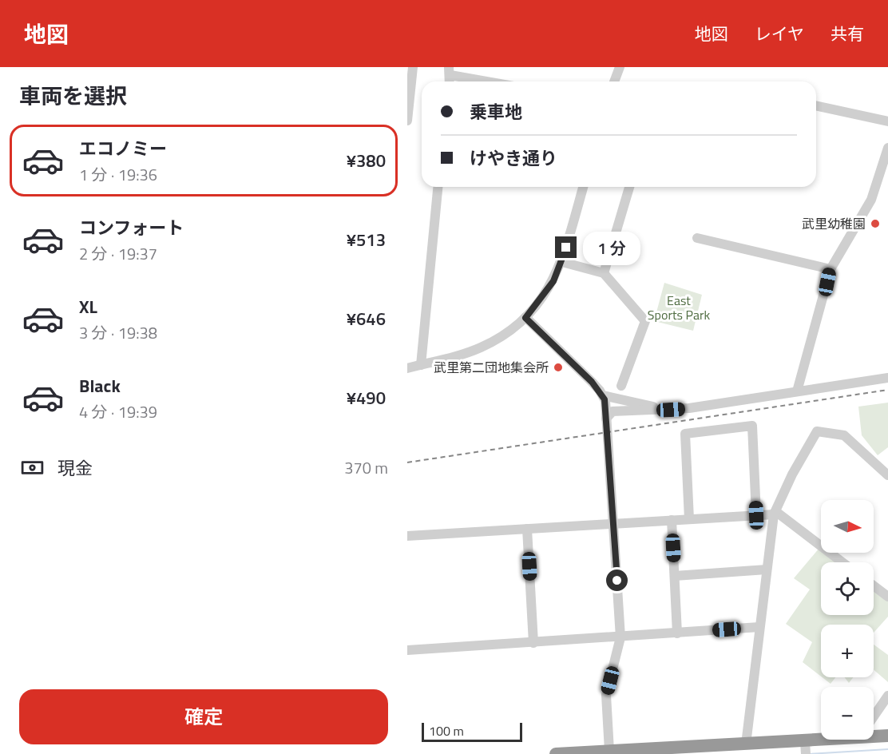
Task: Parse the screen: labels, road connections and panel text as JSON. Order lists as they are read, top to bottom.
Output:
{
  "parks": ["East Sports Park"],
  "places": ["武里幼稚園", "武里第二団地集会所"],
  "scale_bar": "100 m",
  "north": "right",
  "page": {
    "header": "地図",
    "nav": ["地図", "レイヤ", "共有"],
    "heading": "車両を選択",
    "banner": ["乗車地", "けやき通り"],
    "list": [
      {
        "name": "エコノミー",
        "note": "1 分 · 19:36",
        "value": "¥380"
      },
      {
        "name": "コンフォート",
        "note": "2 分 · 19:37",
        "value": "¥513"
      },
      {
        "name": "XL",
        "note": "3 分 · 19:38",
        "value": "¥646"
      },
      {
        "name": "Black",
        "note": "4 分 · 19:39",
        "value": "¥490"
      }
    ],
    "bubble": "1 分",
    "pay": ["現金", "370 m"],
    "map_buttons": ["+", "−"],
    "buttons": "確定",
    "scale": "100 m"
  }
}
